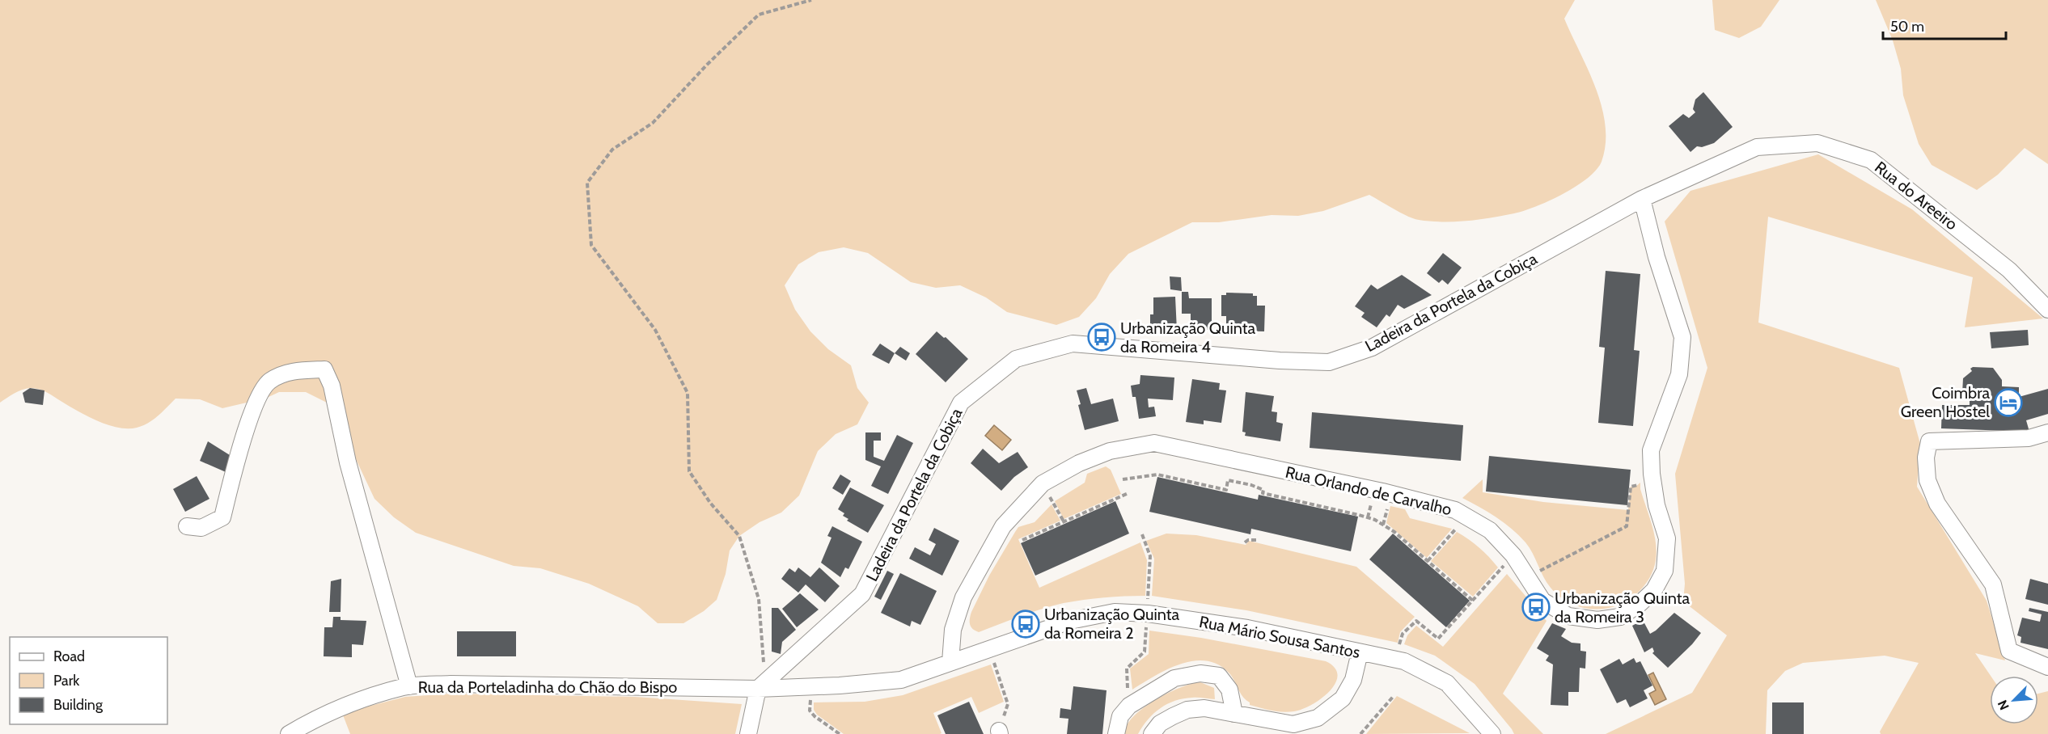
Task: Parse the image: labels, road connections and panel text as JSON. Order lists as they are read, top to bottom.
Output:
{
  "streets": {
    "street": [
      "Rua do Areeiro",
      "Ladeira da Portela da Cobiça",
      "Rua Orlando de Carvalho",
      "Rua Mário Sousa Santos",
      "Rua da Porteladinha do Chão do Bispo"
    ]
  },
  "crossings": [
    ["Rua do Areeiro", "Ladeira da Portela da Cobiça"],
    ["Ladeira da Portela da Cobiça", "Rua Orlando de Carvalho"],
    ["Ladeira da Portela da Cobiça", "Rua Mário Sousa Santos"],
    ["Ladeira da Portela da Cobiça", "Rua da Porteladinha do Chão do Bispo"],
    ["Rua Orlando de Carvalho", "Rua Mário Sousa Santos"],
    ["Rua Mário Sousa Santos", "Rua da Porteladinha do Chão do Bispo"]
  ],
  "places": {
    "bus stop": ["Urbanização Quinta da Romeira 4", "Urbanização Quinta da Romeira 3", "Urbanização Quinta da Romeira 2"],
    "hotel": ["Coimbra Green Hostel"]
  },
  "legend": ["Road", "Park", "Building"],
  "scale_bar": "50 m",
  "north": "bottom left"
}
